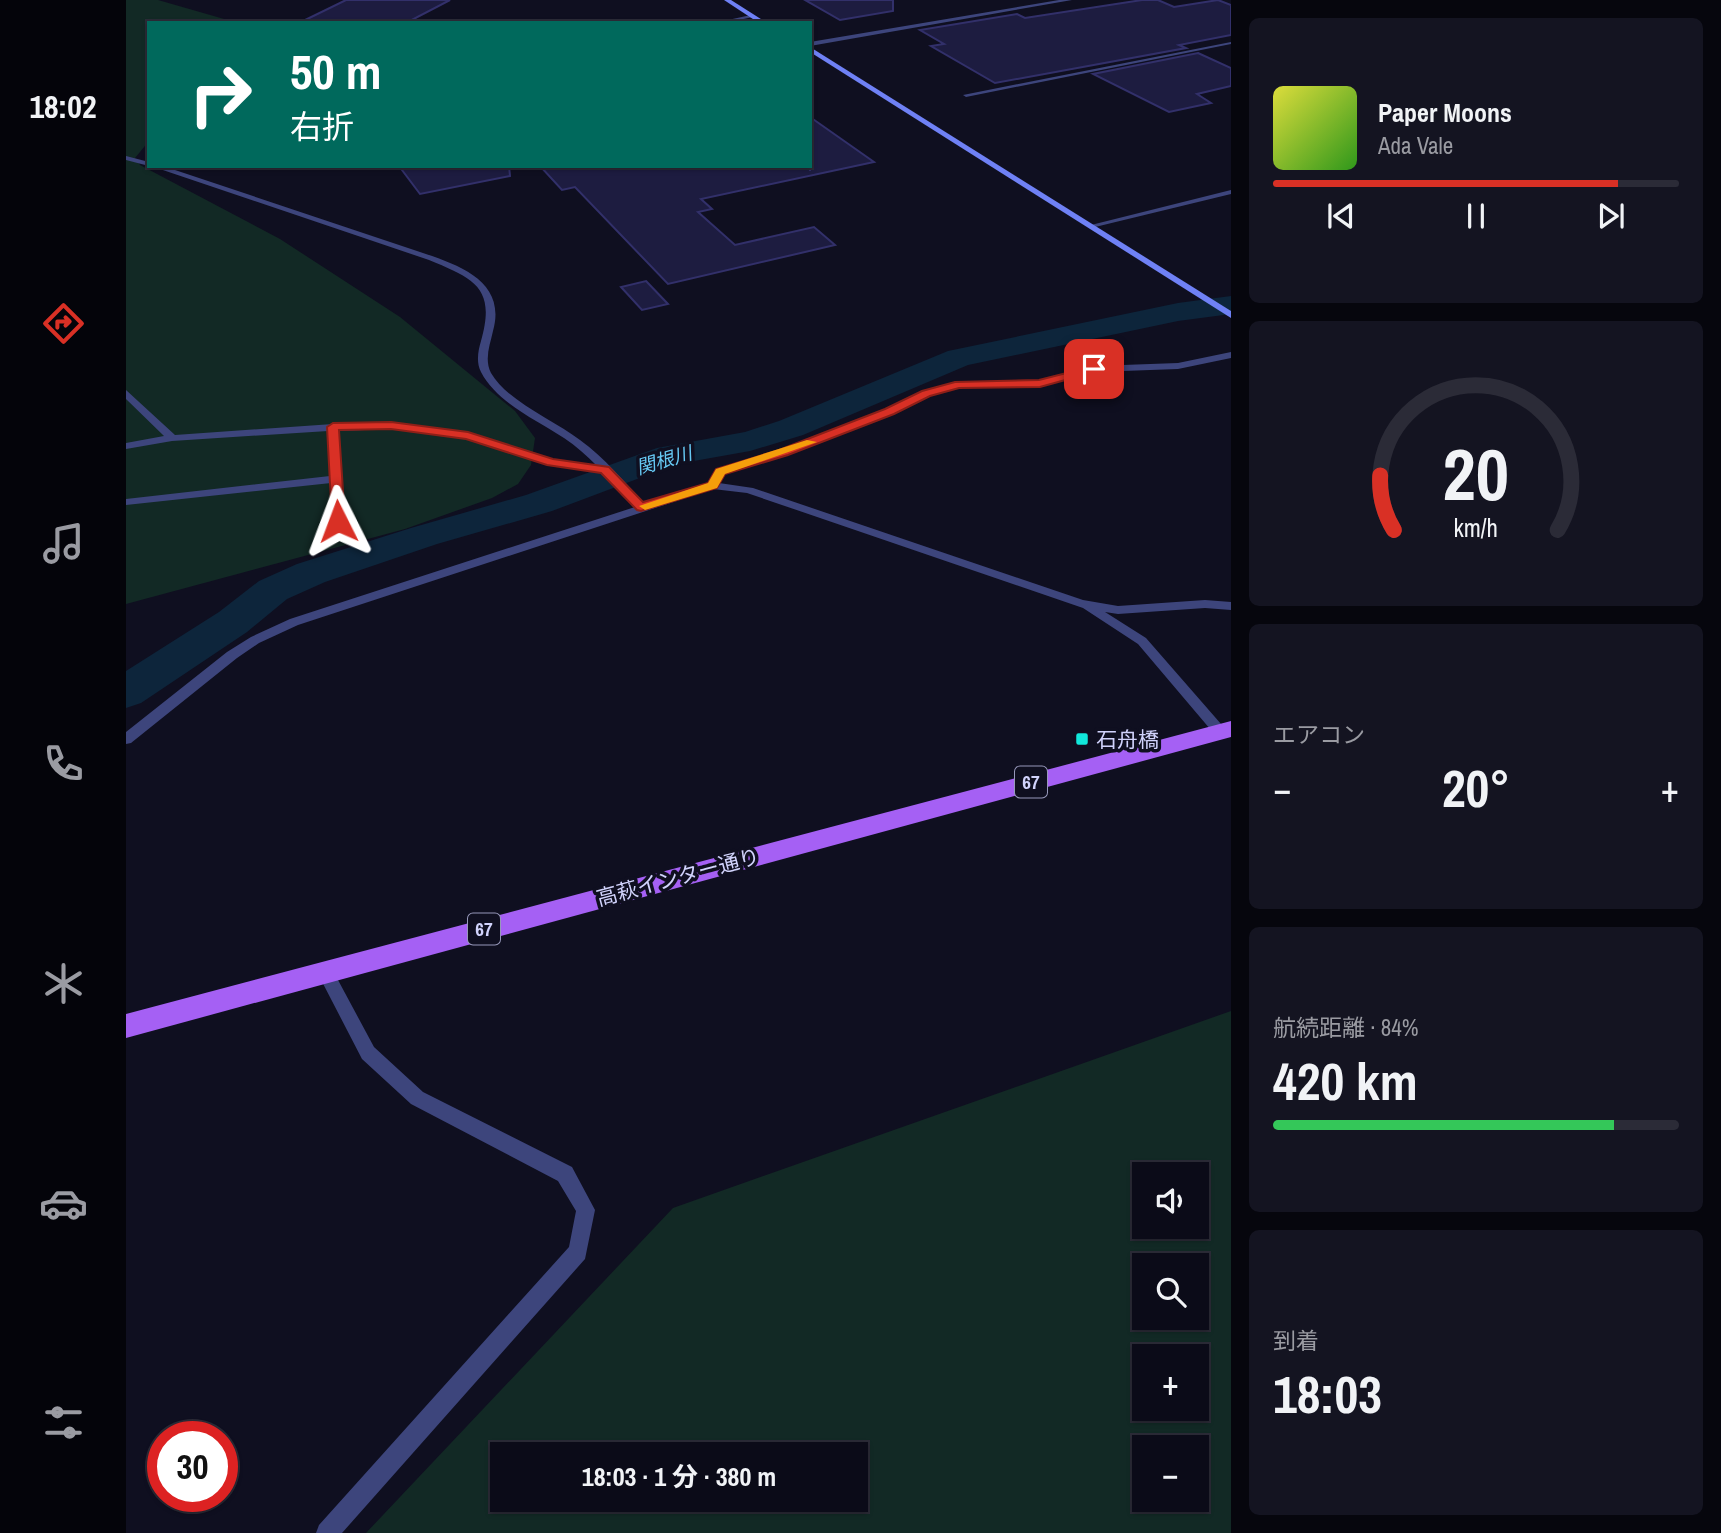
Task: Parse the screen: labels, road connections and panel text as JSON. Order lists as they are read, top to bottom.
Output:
{
  "streets": {
    "main road": ["67", "高萩インター通り"]
  },
  "water": ["関根川"],
  "places": {
    "transit": ["石舟橋"]
  },
  "page": {
    "tabs": "18:02",
    "turn": ["50 m", "右折"],
    "song": ["Paper Moons", "Ada Vale"],
    "tile": [
      "エアコン",
      ["航続距離 · 84%", "420 km"],
      ["到着", "18:03"]
    ],
    "heat": ["−", "20°", "+"],
    "map_buttons": ["+", "−"],
    "limit": "30",
    "trip": "18:03 · 1 分 · 380 m",
    "gauge": ["20", "km/h"]
  }
}
